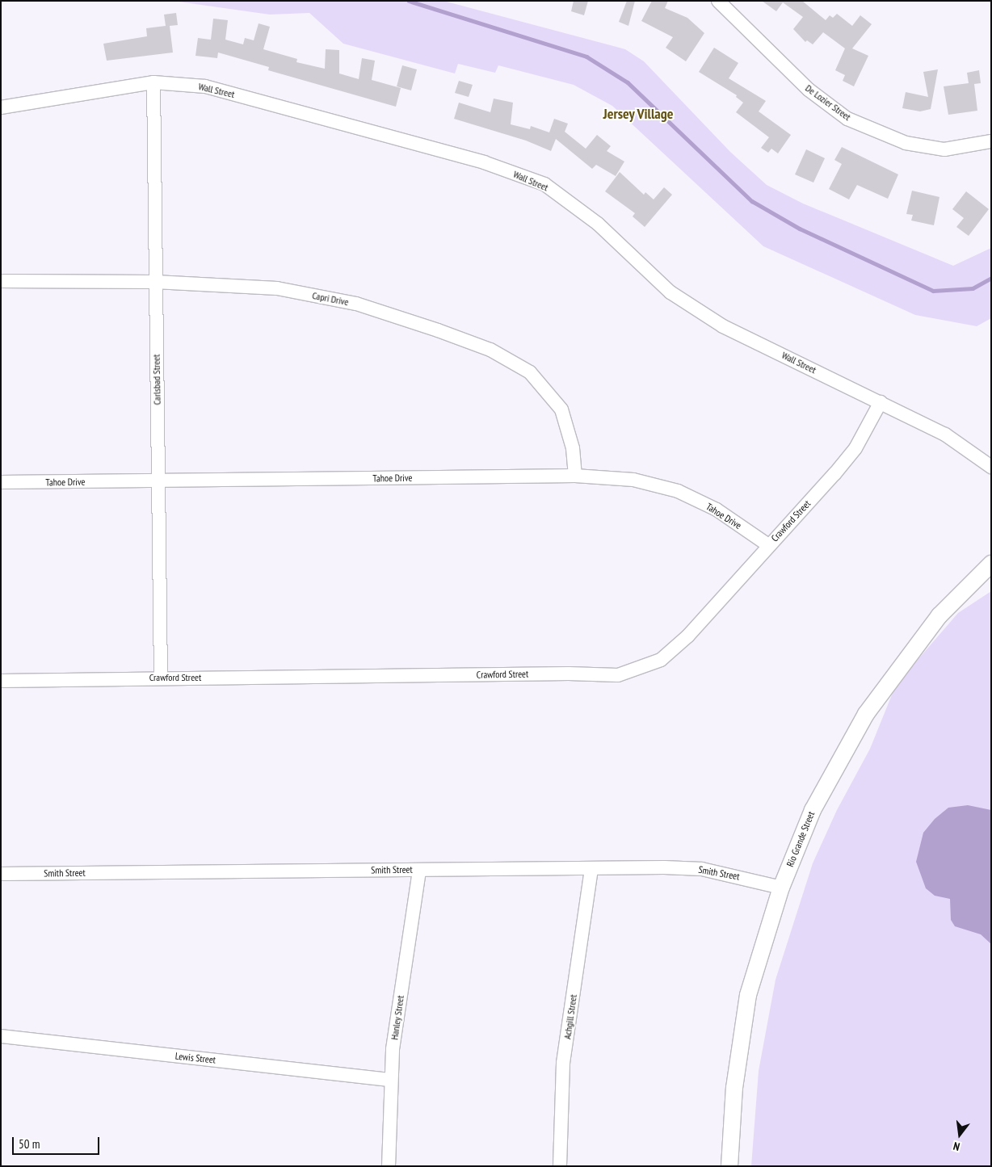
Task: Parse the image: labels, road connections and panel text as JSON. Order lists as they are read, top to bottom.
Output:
{
  "streets": {
    "street": [
      "Wall Street",
      "De Lozier Street",
      "Capri Drive",
      "Carlsbad Street",
      "Tahoe Drive",
      "Crawford Street",
      "Rio Grande Street",
      "Smith Street",
      "Achgill Street",
      "Hanley Street",
      "Lewis Street"
    ]
  },
  "crossings": [
    ["Wall Street", "Carlsbad Street"],
    ["Wall Street", "Crawford Street"],
    ["Capri Drive", "Carlsbad Street"],
    ["Capri Drive", "Tahoe Drive"],
    ["Carlsbad Street", "Tahoe Drive"],
    ["Carlsbad Street", "Crawford Street"],
    ["Tahoe Drive", "Crawford Street"],
    ["Rio Grande Street", "Smith Street"],
    ["Smith Street", "Achgill Street"],
    ["Smith Street", "Hanley Street"],
    ["Hanley Street", "Lewis Street"]
  ],
  "districts": ["Jersey Village"],
  "scale_bar": "50 m",
  "north": "bottom"
}
